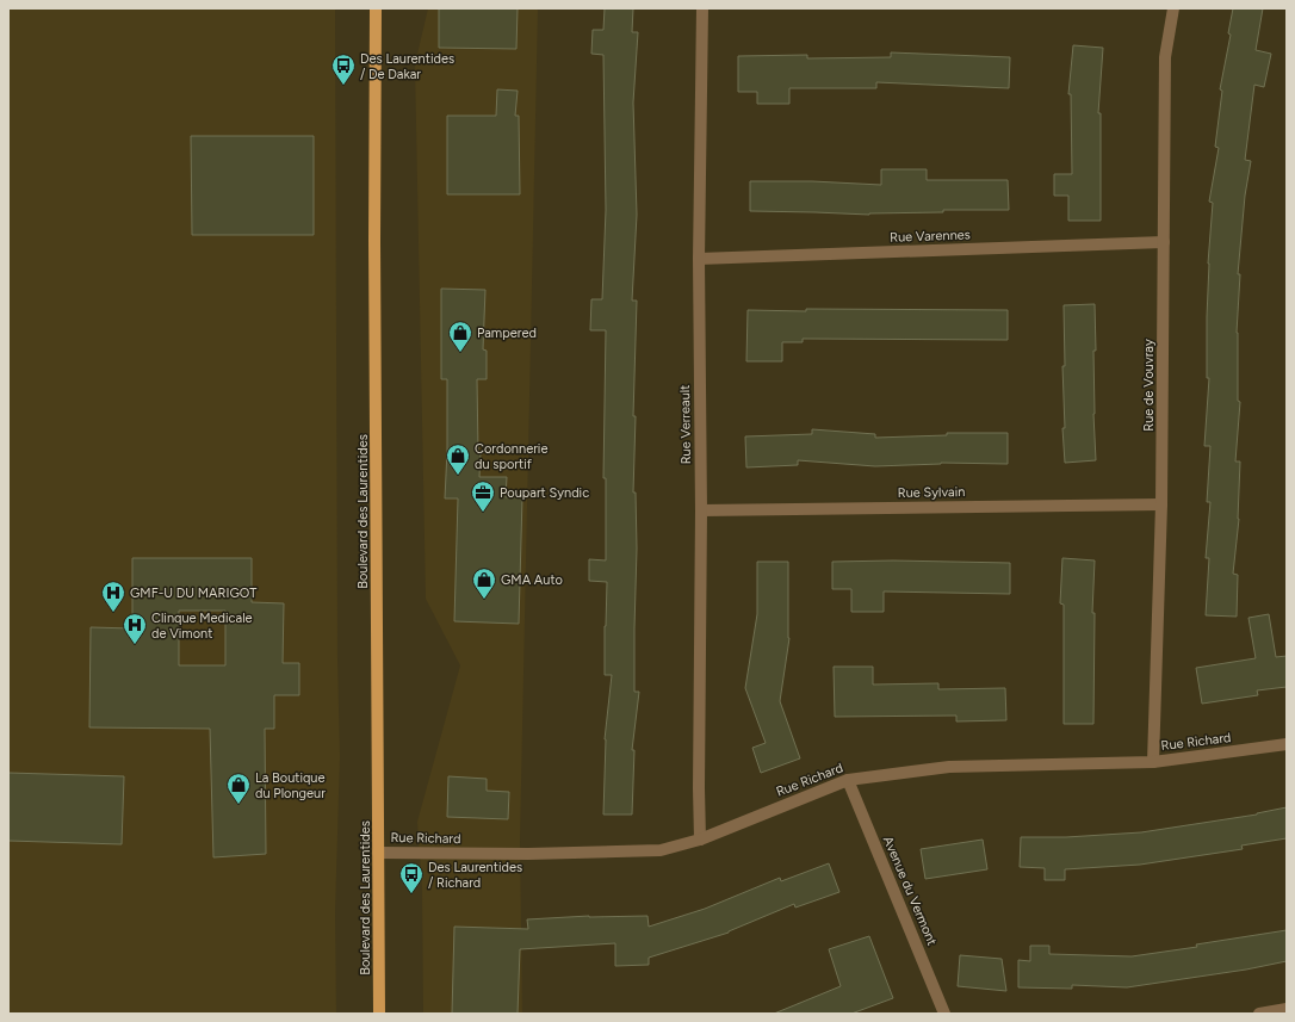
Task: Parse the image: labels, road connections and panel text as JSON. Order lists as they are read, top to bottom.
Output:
{
  "streets": {
    "main road": ["Boulevard des Laurentides"],
    "street": [
      "Rue Varennes",
      "Rue de Vouvray",
      "Rue Verreault",
      "Rue Sylvain",
      "Rue Richard",
      "Avenue du Vermont"
    ]
  },
  "crossings": [
    ["Rue Varennes", "Rue de Vouvray"],
    ["Rue Varennes", "Rue Verreault"],
    ["Rue de Vouvray", "Rue Sylvain"],
    ["Rue de Vouvray", "Rue Richard"],
    ["Rue Verreault", "Rue Sylvain"],
    ["Rue Verreault", "Rue Richard"],
    ["Boulevard des Laurentides", "Rue Richard"],
    ["Rue Richard", "Avenue du Vermont"]
  ],
  "places": {
    "bus stop": ["Des Laurentides / De Dakar", "Des Laurentides / Richard"],
    "shop": [
      "Pampered",
      "Cordonnerie du sportif",
      "GMA Auto",
      "La Boutique du Plongeur"
    ],
    "office": ["Poupart Syndic"],
    "hospital": ["GMF-U DU MARIGOT", "Clinque Medicale de Vimont"]
  }
}
